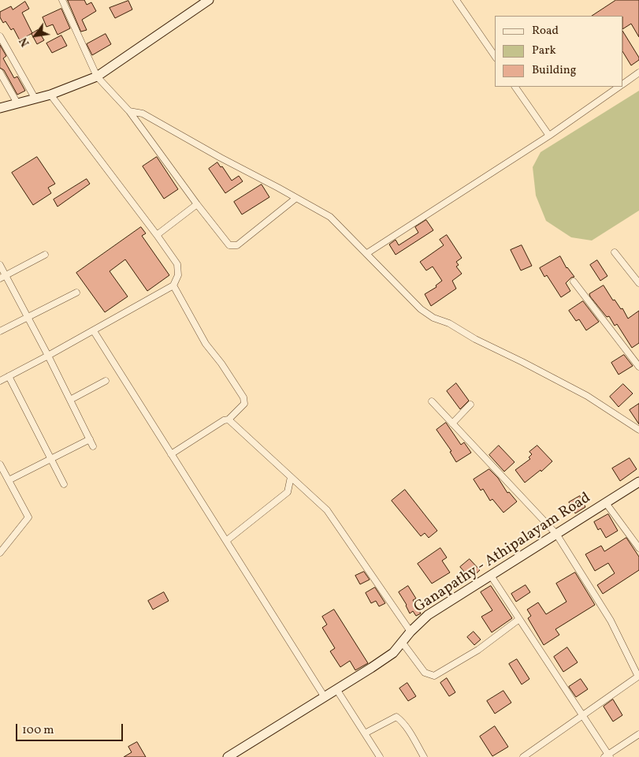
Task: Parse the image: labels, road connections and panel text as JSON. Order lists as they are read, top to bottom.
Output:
{
  "streets": {
    "main road": ["Ganapathy - Athipalayam Road"]
  },
  "legend": ["Road", "Park", "Building"],
  "scale_bar": "100 m",
  "north": "bottom left"
}
